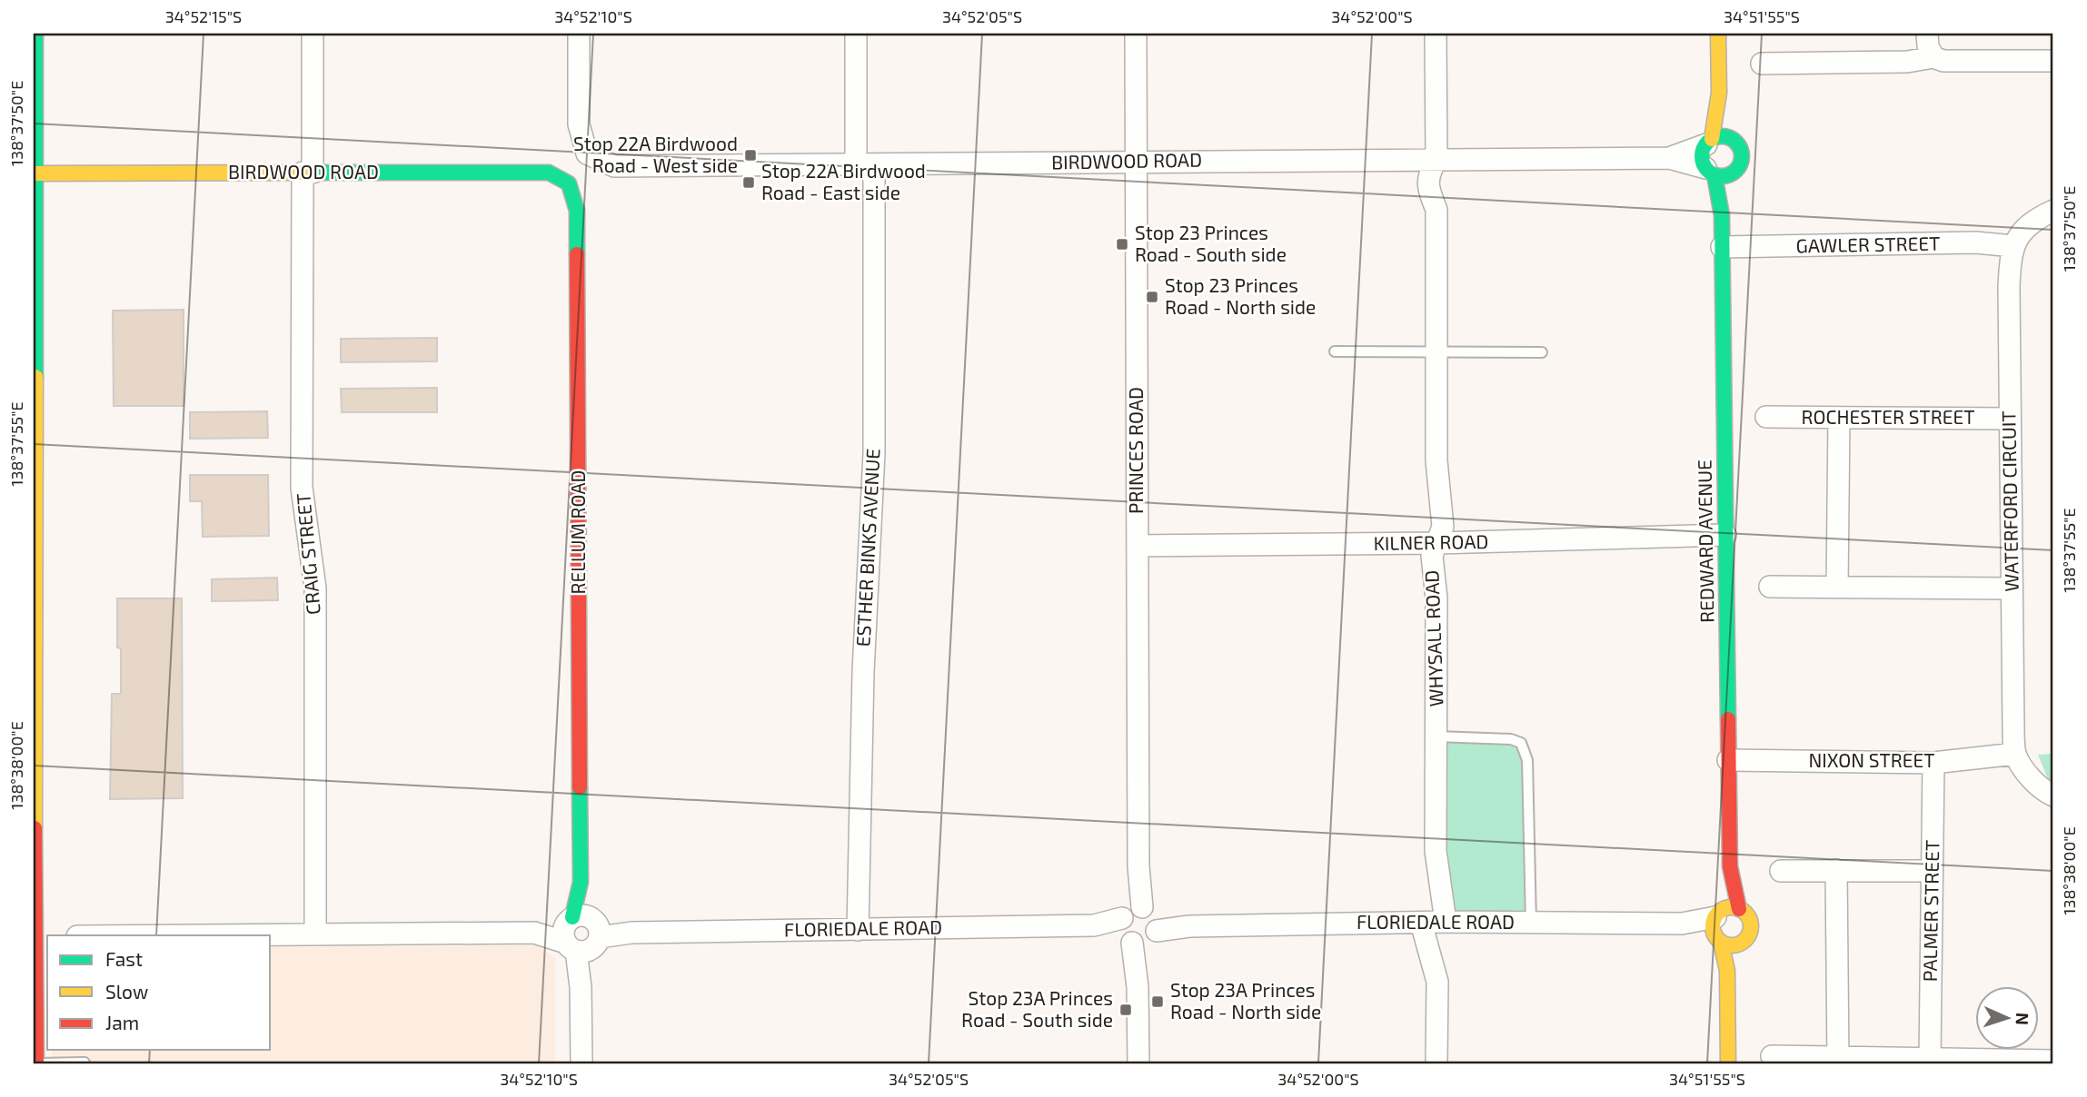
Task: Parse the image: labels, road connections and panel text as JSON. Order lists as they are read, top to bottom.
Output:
{
  "streets": {
    "street": [
      "BIRDWOOD ROAD",
      "GAWLER STREET",
      "ROCHESTER STREET",
      "PRINCES ROAD",
      "WATERFORD CIRCUIT",
      "RELLUM ROAD",
      "REDWARD AVENUE",
      "KILNER ROAD",
      "ESTHER BINKS AVENUE",
      "CRAIG STREET",
      "WHYSALL ROAD",
      "NIXON STREET",
      "PALMER STREET",
      "FLORIEDALE ROAD"
    ]
  },
  "crossings": [
    ["BIRDWOOD ROAD", "PRINCES ROAD"],
    ["BIRDWOOD ROAD", "RELLUM ROAD"],
    ["BIRDWOOD ROAD", "REDWARD AVENUE"],
    ["BIRDWOOD ROAD", "ESTHER BINKS AVENUE"],
    ["BIRDWOOD ROAD", "CRAIG STREET"],
    ["BIRDWOOD ROAD", "WHYSALL ROAD"],
    ["GAWLER STREET", "WATERFORD CIRCUIT"],
    ["GAWLER STREET", "REDWARD AVENUE"],
    ["ROCHESTER STREET", "WATERFORD CIRCUIT"],
    ["PRINCES ROAD", "KILNER ROAD"],
    ["PRINCES ROAD", "FLORIEDALE ROAD"],
    ["WATERFORD CIRCUIT", "NIXON STREET"],
    ["RELLUM ROAD", "FLORIEDALE ROAD"],
    ["REDWARD AVENUE", "KILNER ROAD"],
    ["REDWARD AVENUE", "NIXON STREET"],
    ["REDWARD AVENUE", "FLORIEDALE ROAD"],
    ["KILNER ROAD", "WHYSALL ROAD"],
    ["ESTHER BINKS AVENUE", "FLORIEDALE ROAD"],
    ["CRAIG STREET", "FLORIEDALE ROAD"],
    ["WHYSALL ROAD", "FLORIEDALE ROAD"],
    ["NIXON STREET", "PALMER STREET"]
  ],
  "places": {
    "transit": [
      "Stop 22A Birdwood Road - West side",
      "Stop 22A Birdwood Road - East side",
      "Stop 23 Princes Road - South side",
      "Stop 23 Princes Road - North side",
      "Stop 23A Princes Road - North side",
      "Stop 23A Princes Road - South side"
    ]
  },
  "legend": ["Fast", "Slow", "Jam"],
  "north": "right",
  "coordinates": [
    "34°52'15\"S",
    "34°52'10\"S",
    "34°52'05\"S",
    "34°52'00\"S",
    "34°51'55\"S",
    "138°37'50\"E",
    "138°37'55\"E",
    "138°38'00\"E"
  ]
}
